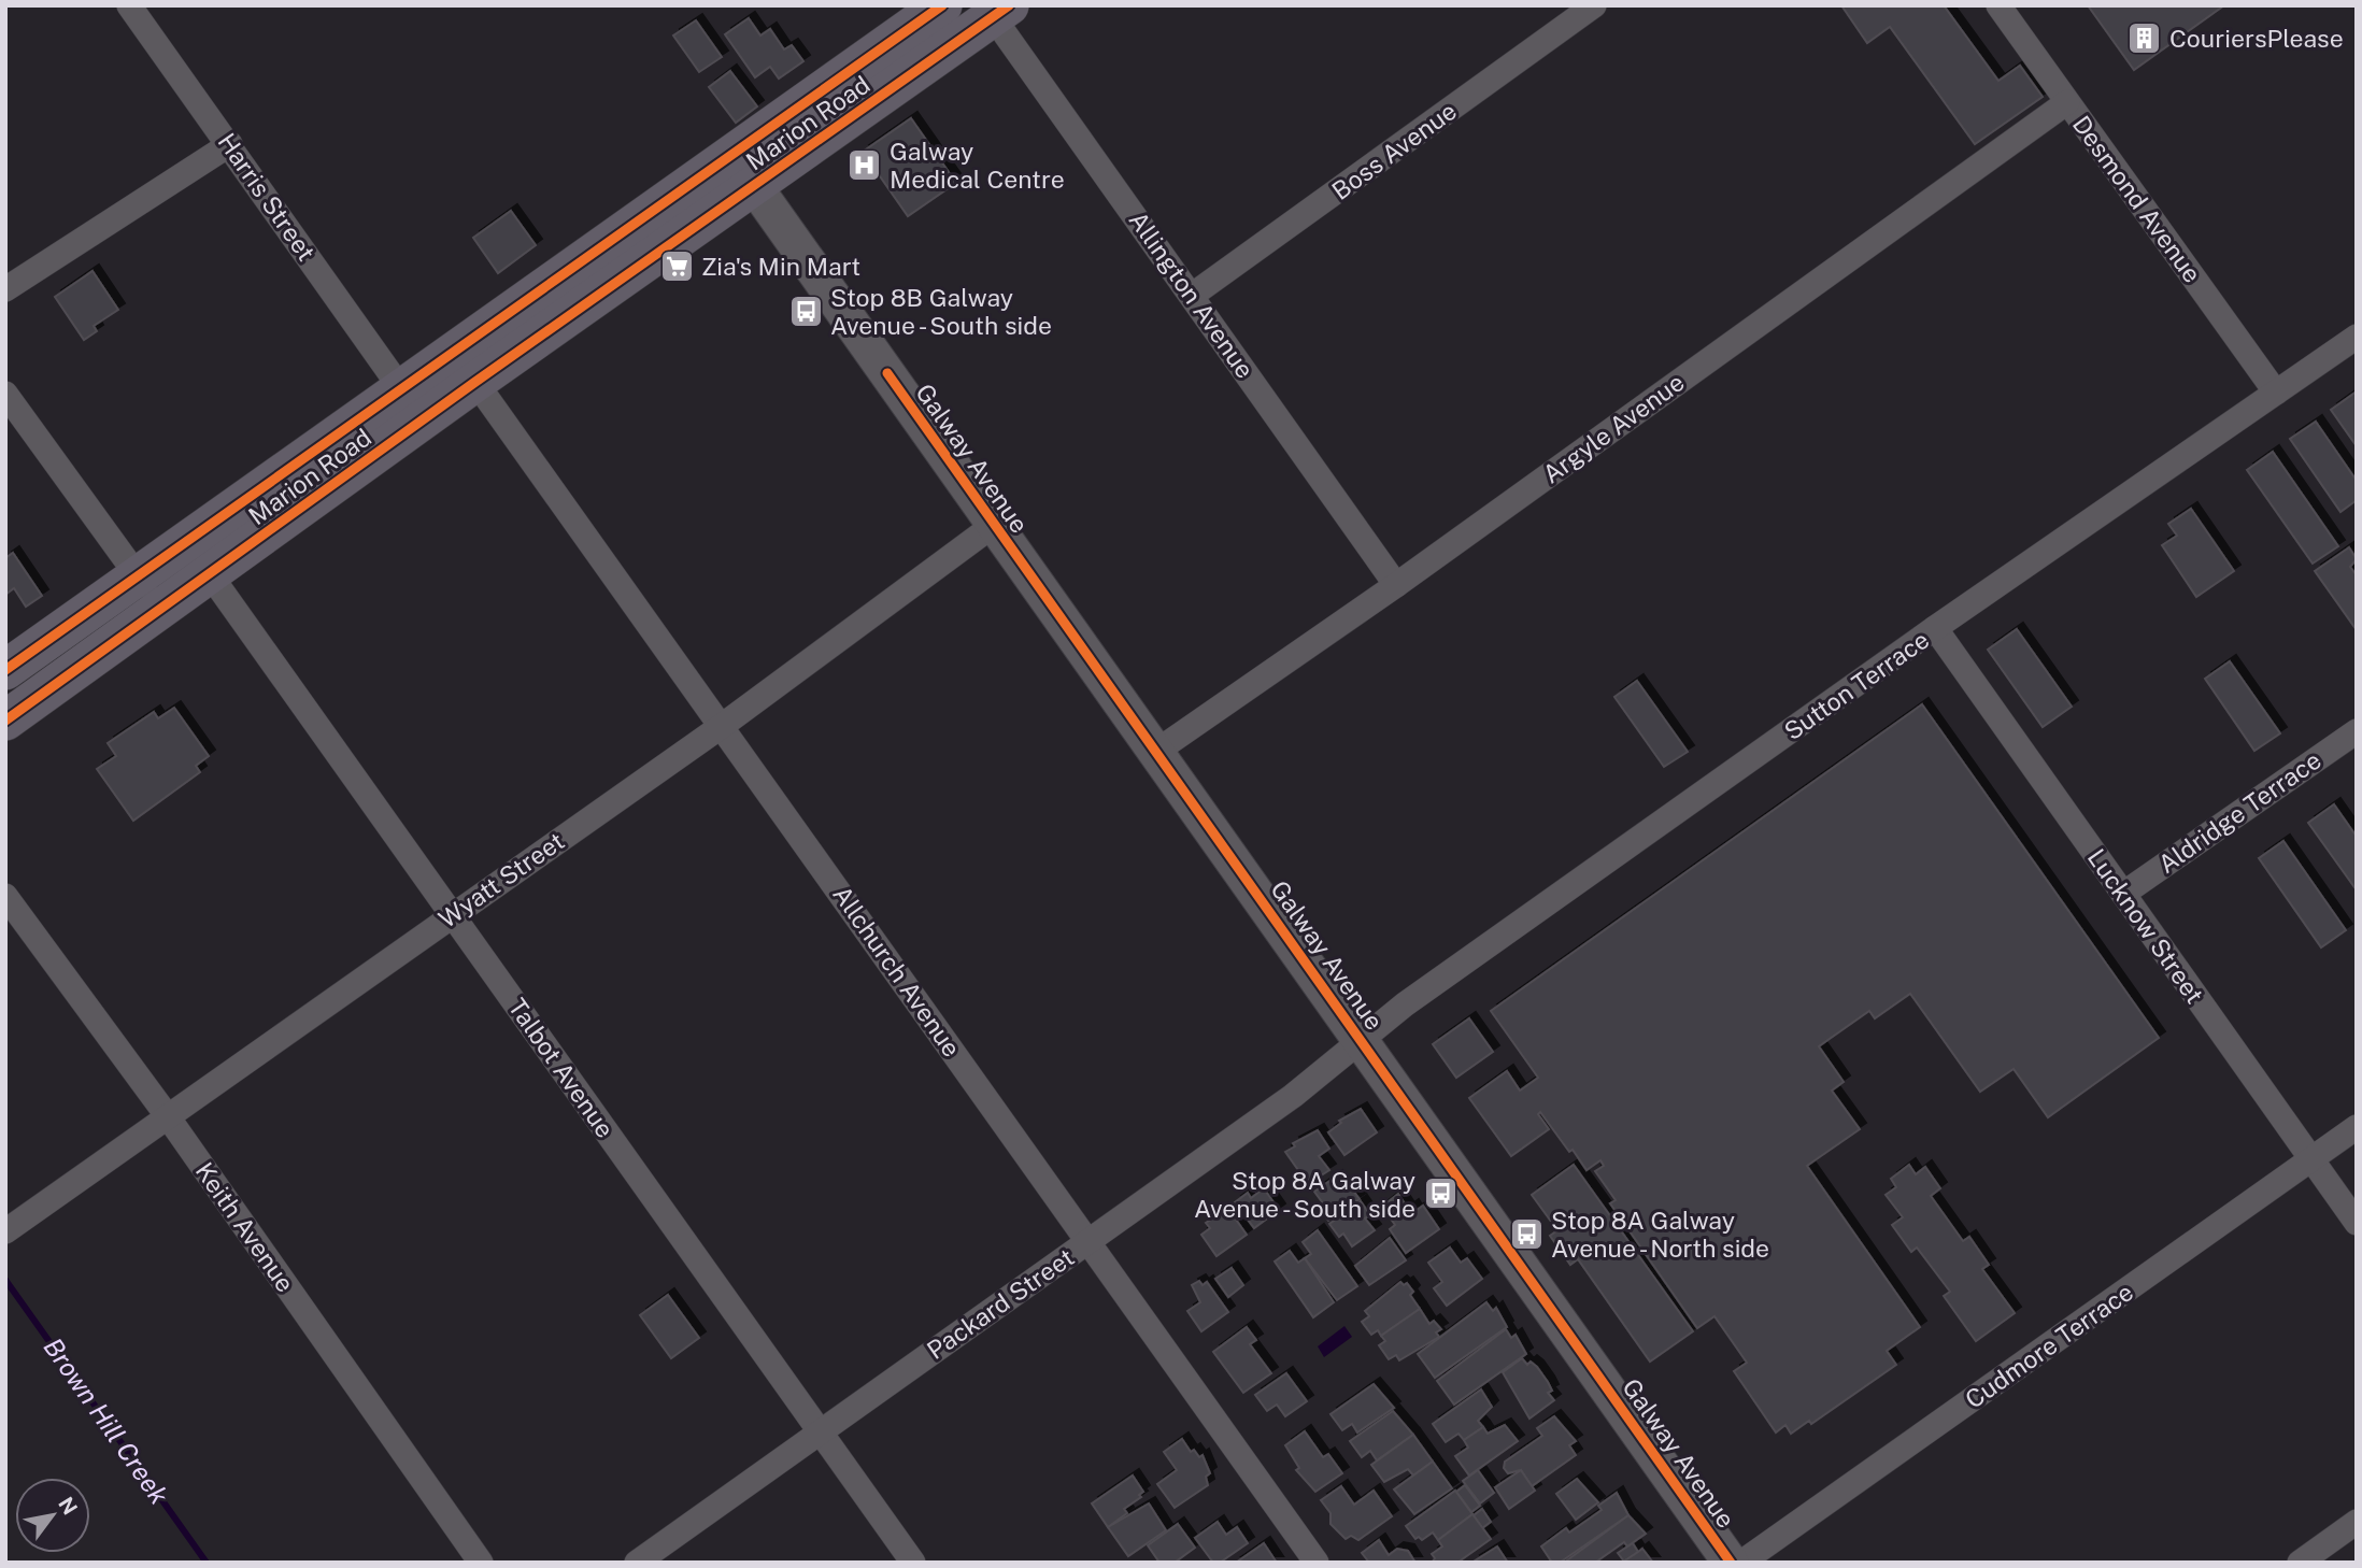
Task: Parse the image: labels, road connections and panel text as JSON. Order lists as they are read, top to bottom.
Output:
{
  "streets": {
    "main road": ["Marion Road"],
    "street": [
      "Boss Avenue",
      "Harris Street",
      "Desmond Avenue",
      "Allington Avenue",
      "Argyle Avenue",
      "Galway Avenue",
      "Sutton Terrace",
      "Aldridge Terrace",
      "Wyatt Street",
      "Lucknow Street",
      "Allchurch Avenue",
      "Talbot Avenue",
      "Keith Avenue",
      "Packard Street",
      "Cudmore Terrace"
    ]
  },
  "crossings": [
    ["Marion Road", "Harris Street"],
    ["Marion Road", "Allington Avenue"],
    ["Marion Road", "Galway Avenue"],
    ["Marion Road", "Allchurch Avenue"],
    ["Marion Road", "Talbot Avenue"],
    ["Boss Avenue", "Allington Avenue"],
    ["Desmond Avenue", "Argyle Avenue"],
    ["Desmond Avenue", "Sutton Terrace"],
    ["Allington Avenue", "Argyle Avenue"],
    ["Argyle Avenue", "Galway Avenue"],
    ["Galway Avenue", "Sutton Terrace"],
    ["Galway Avenue", "Wyatt Street"],
    ["Galway Avenue", "Packard Street"],
    ["Sutton Terrace", "Lucknow Street"],
    ["Sutton Terrace", "Packard Street"],
    ["Aldridge Terrace", "Lucknow Street"],
    ["Wyatt Street", "Allchurch Avenue"],
    ["Wyatt Street", "Talbot Avenue"],
    ["Wyatt Street", "Keith Avenue"],
    ["Lucknow Street", "Cudmore Terrace"],
    ["Allchurch Avenue", "Packard Street"],
    ["Talbot Avenue", "Packard Street"]
  ],
  "water": ["Brown Hill Creek"],
  "places": {
    "building": ["CouriersPlease"],
    "hospital": ["Galway Medical Centre"],
    "supermarket": ["Zia's Min Mart"],
    "bus stop": ["Stop 8B Galway Avenue - South side", "Stop 8A Galway Avenue - South side", "Stop 8A Galway Avenue - North side"]
  },
  "north": "top right"
}
